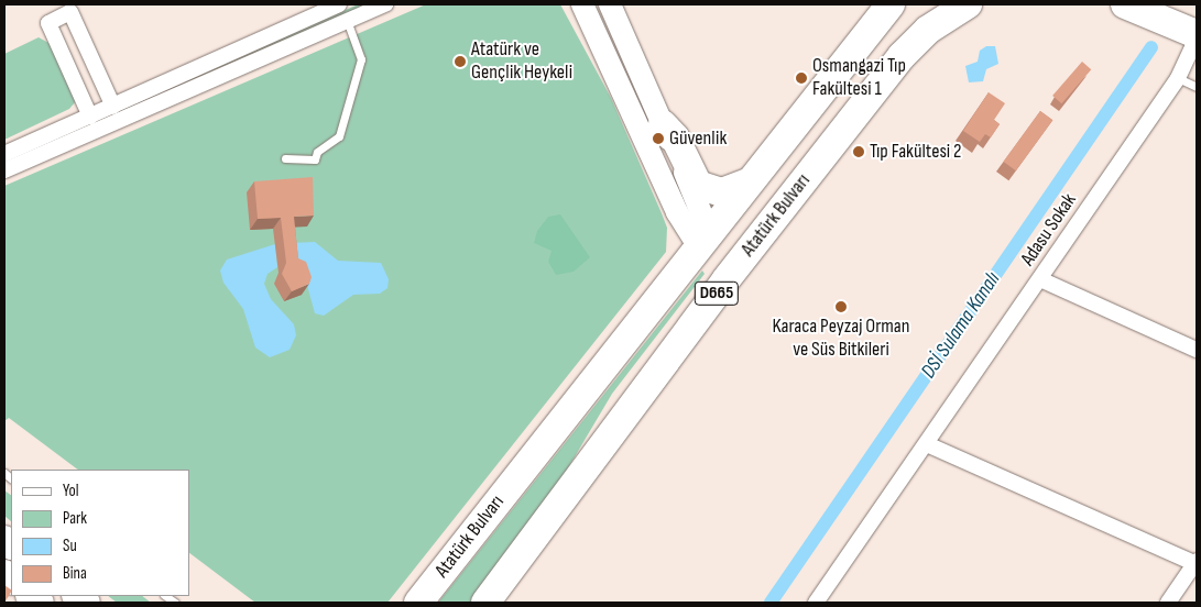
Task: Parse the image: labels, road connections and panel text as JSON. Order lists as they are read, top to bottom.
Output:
{
  "streets": {
    "highway": ["Atatürk Bulvarı", "D665"],
    "street": ["Adasu Sokak"]
  },
  "water": ["DSİ Sulama Kanalı"],
  "places": [
    "Atatürk ve Gençlik Heykeli",
    "Osmangazi Tıp Fakültesi 1",
    "Güvenlik",
    "Tıp Fakültesi 2",
    "Karaca Peyzaj Orman ve Süs Bitkileri"
  ],
  "legend": [
    "Yol",
    "Park",
    "Su",
    "Bina"
  ]
}
